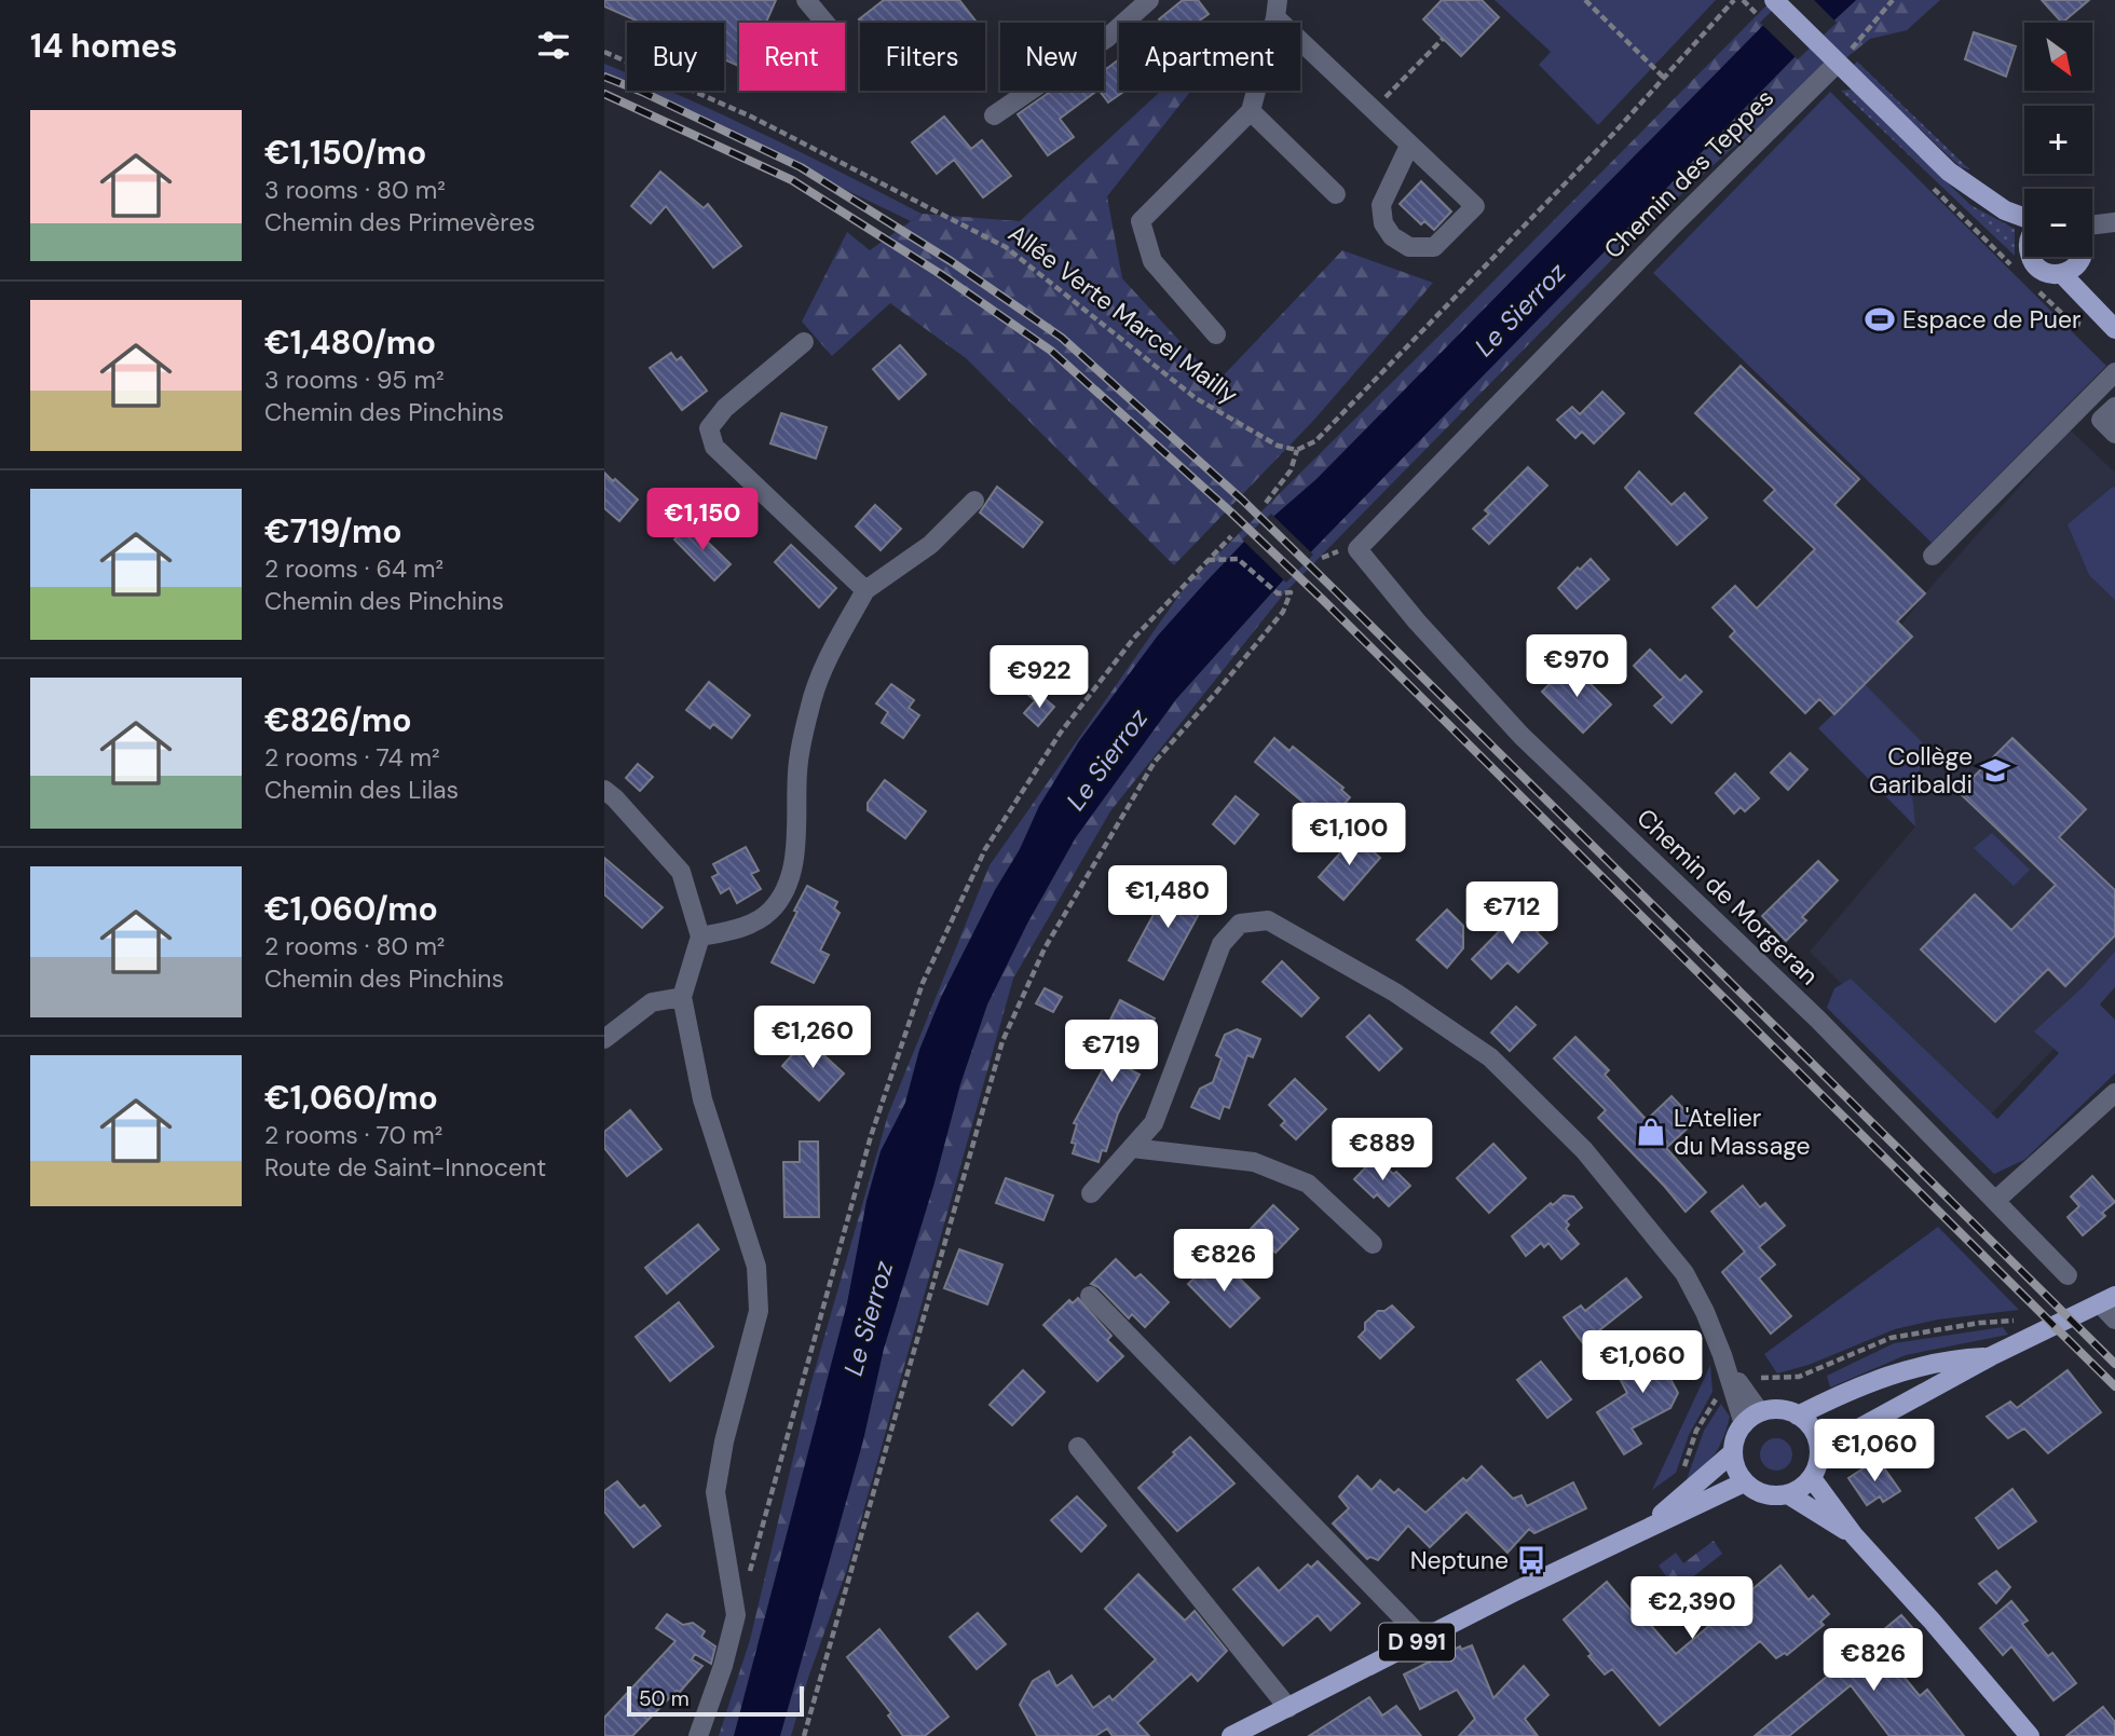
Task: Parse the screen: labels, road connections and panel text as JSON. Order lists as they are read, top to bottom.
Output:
{
  "streets": {
    "main road": ["D 991"],
    "street": ["Chemin des Teppes", "Chemin de Morgeran"],
    "path": ["Allée Verte Marcel Mailly"]
  },
  "crossings": [
    ["Chemin des Teppes", "Chemin de Morgeran"]
  ],
  "water": ["Le Sierroz"],
  "places": {
    "sports": ["Espace de Puer"],
    "school or university": ["Collège Garibaldi"],
    "shop": ["L'Atelier du Massage"],
    "bus stop": ["Neptune"]
  },
  "scale_bar": "50 m",
  "north": "bottom right",
  "page": {
    "heading": "14 homes",
    "map_buttons": ["+", "−"],
    "chip": [
      "Buy",
      "Rent",
      "Filters",
      "New",
      "Apartment"
    ],
    "list": [
      {
        "name": "€1,150/mo",
        "note": "3 rooms · 80 m² · Chemin des Primevères"
      },
      {
        "name": "€1,480/mo",
        "note": "3 rooms · 95 m² · Chemin des Pinchins"
      },
      {
        "name": "€719/mo",
        "note": "2 rooms · 64 m² · Chemin des Pinchins"
      },
      {
        "name": "€826/mo",
        "note": "2 rooms · 74 m² · Chemin des Lilas"
      },
      {
        "name": "€1,060/mo",
        "note": "2 rooms · 80 m² · Chemin des Pinchins"
      },
      {
        "name": "€1,060/mo",
        "note": "2 rooms · 70 m² · Route de Saint-Innocent"
      }
    ],
    "price": [
      "€1,150",
      "€970",
      "€922",
      "€1,100",
      "€1,480",
      "€712",
      "€1,260",
      "€719",
      "€889",
      "€826",
      "€1,060",
      "€1,060",
      "€2,390",
      "€826"
    ],
    "scale": "50 m"
  }
}
